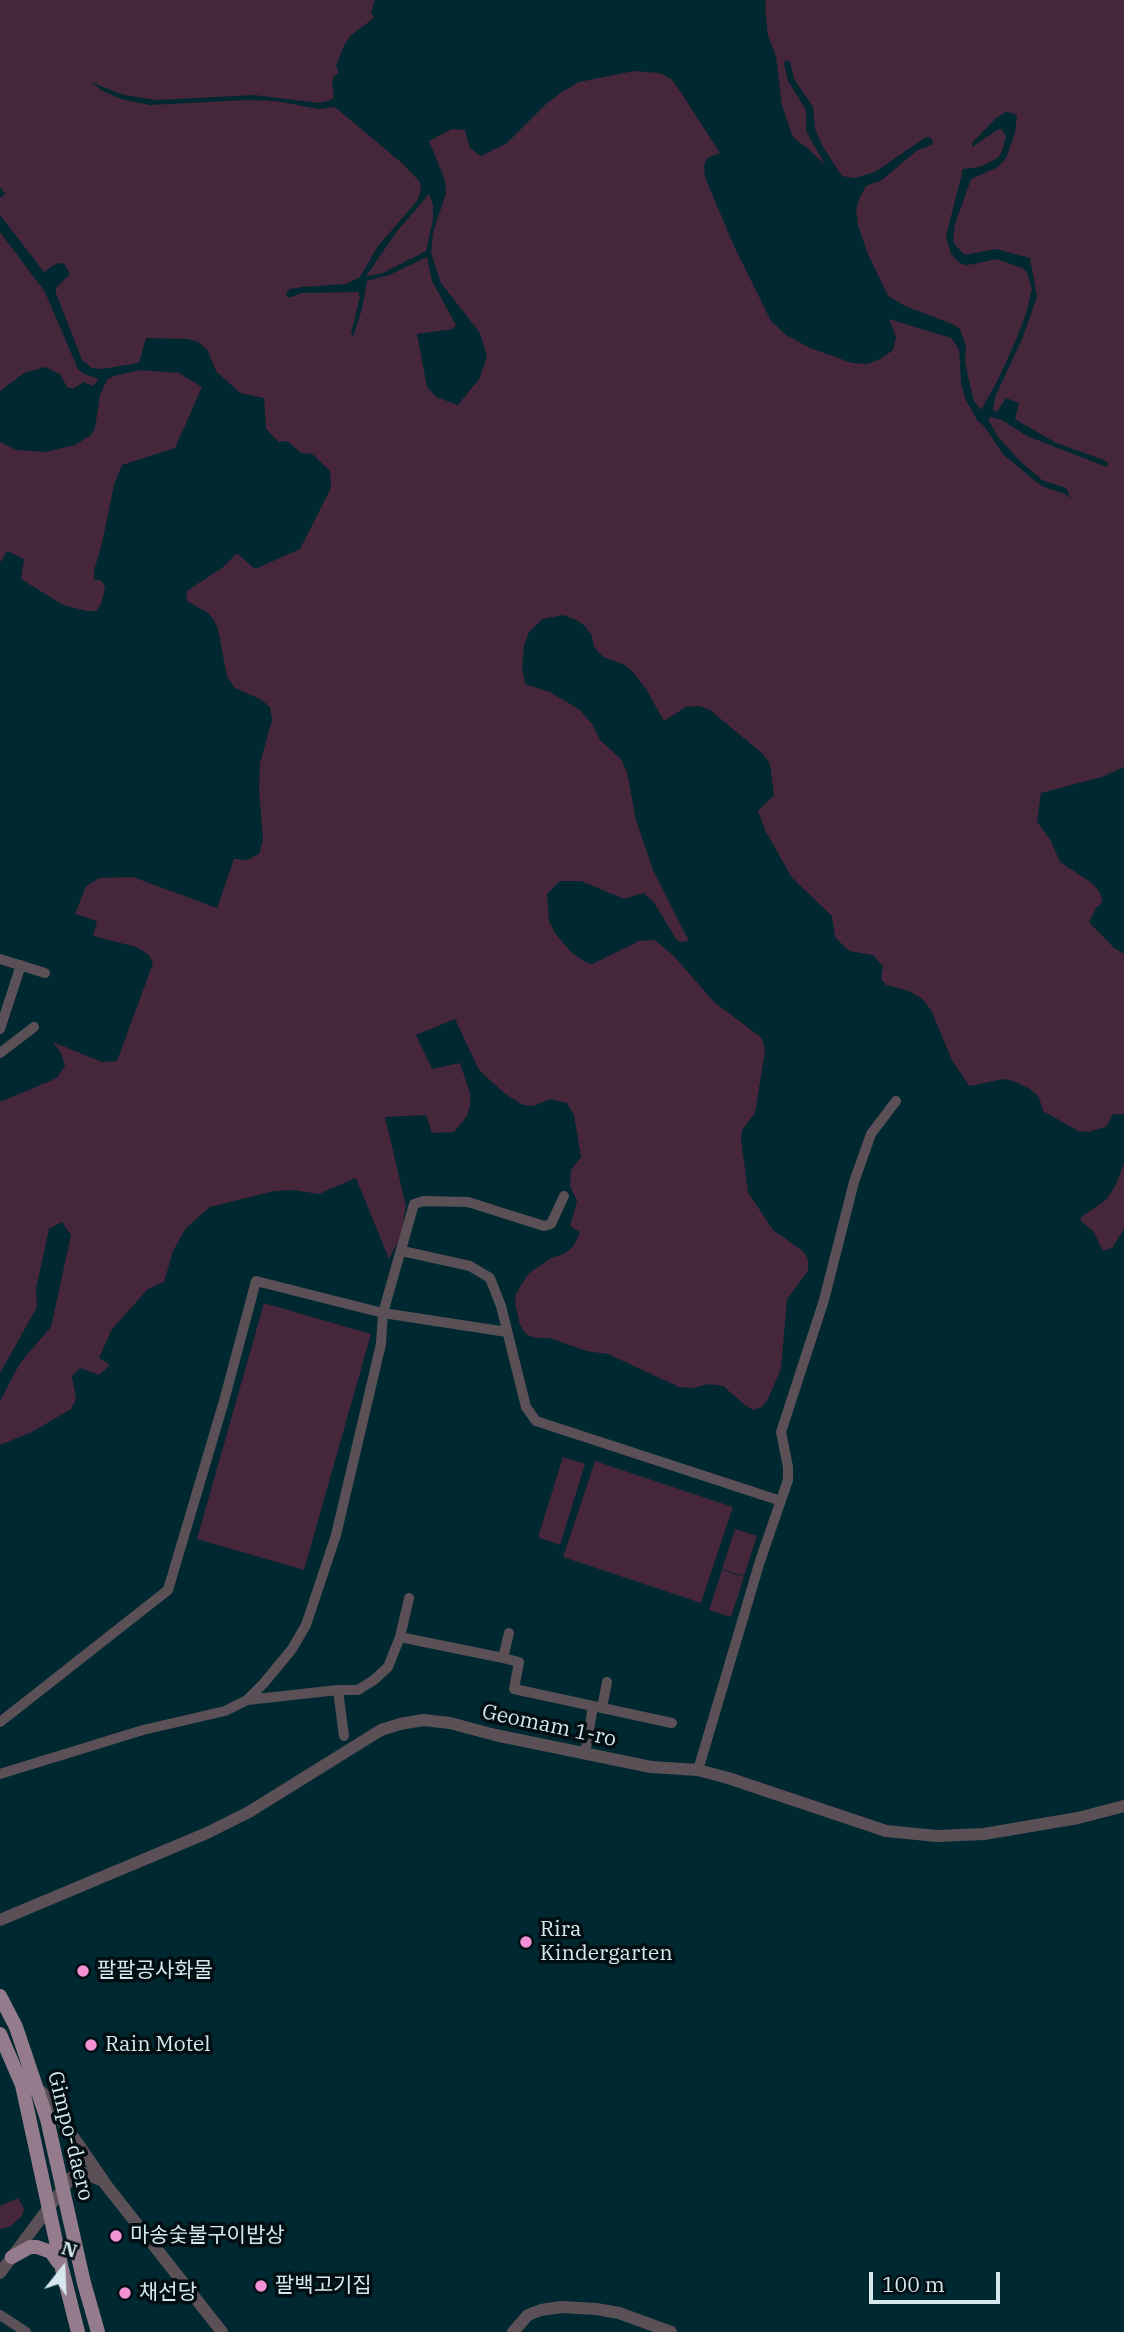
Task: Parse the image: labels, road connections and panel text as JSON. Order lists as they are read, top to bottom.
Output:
{
  "streets": {
    "main road": ["Gimpo-daero"],
    "street": ["Geomam 1-ro"]
  },
  "places": [
    "Rira Kindergarten",
    "팔팔공사화물",
    "Rain Motel",
    "마송숯불구이밥상",
    "팔백고기집",
    "채선당"
  ],
  "scale_bar": "100 m",
  "north": "top"
}
